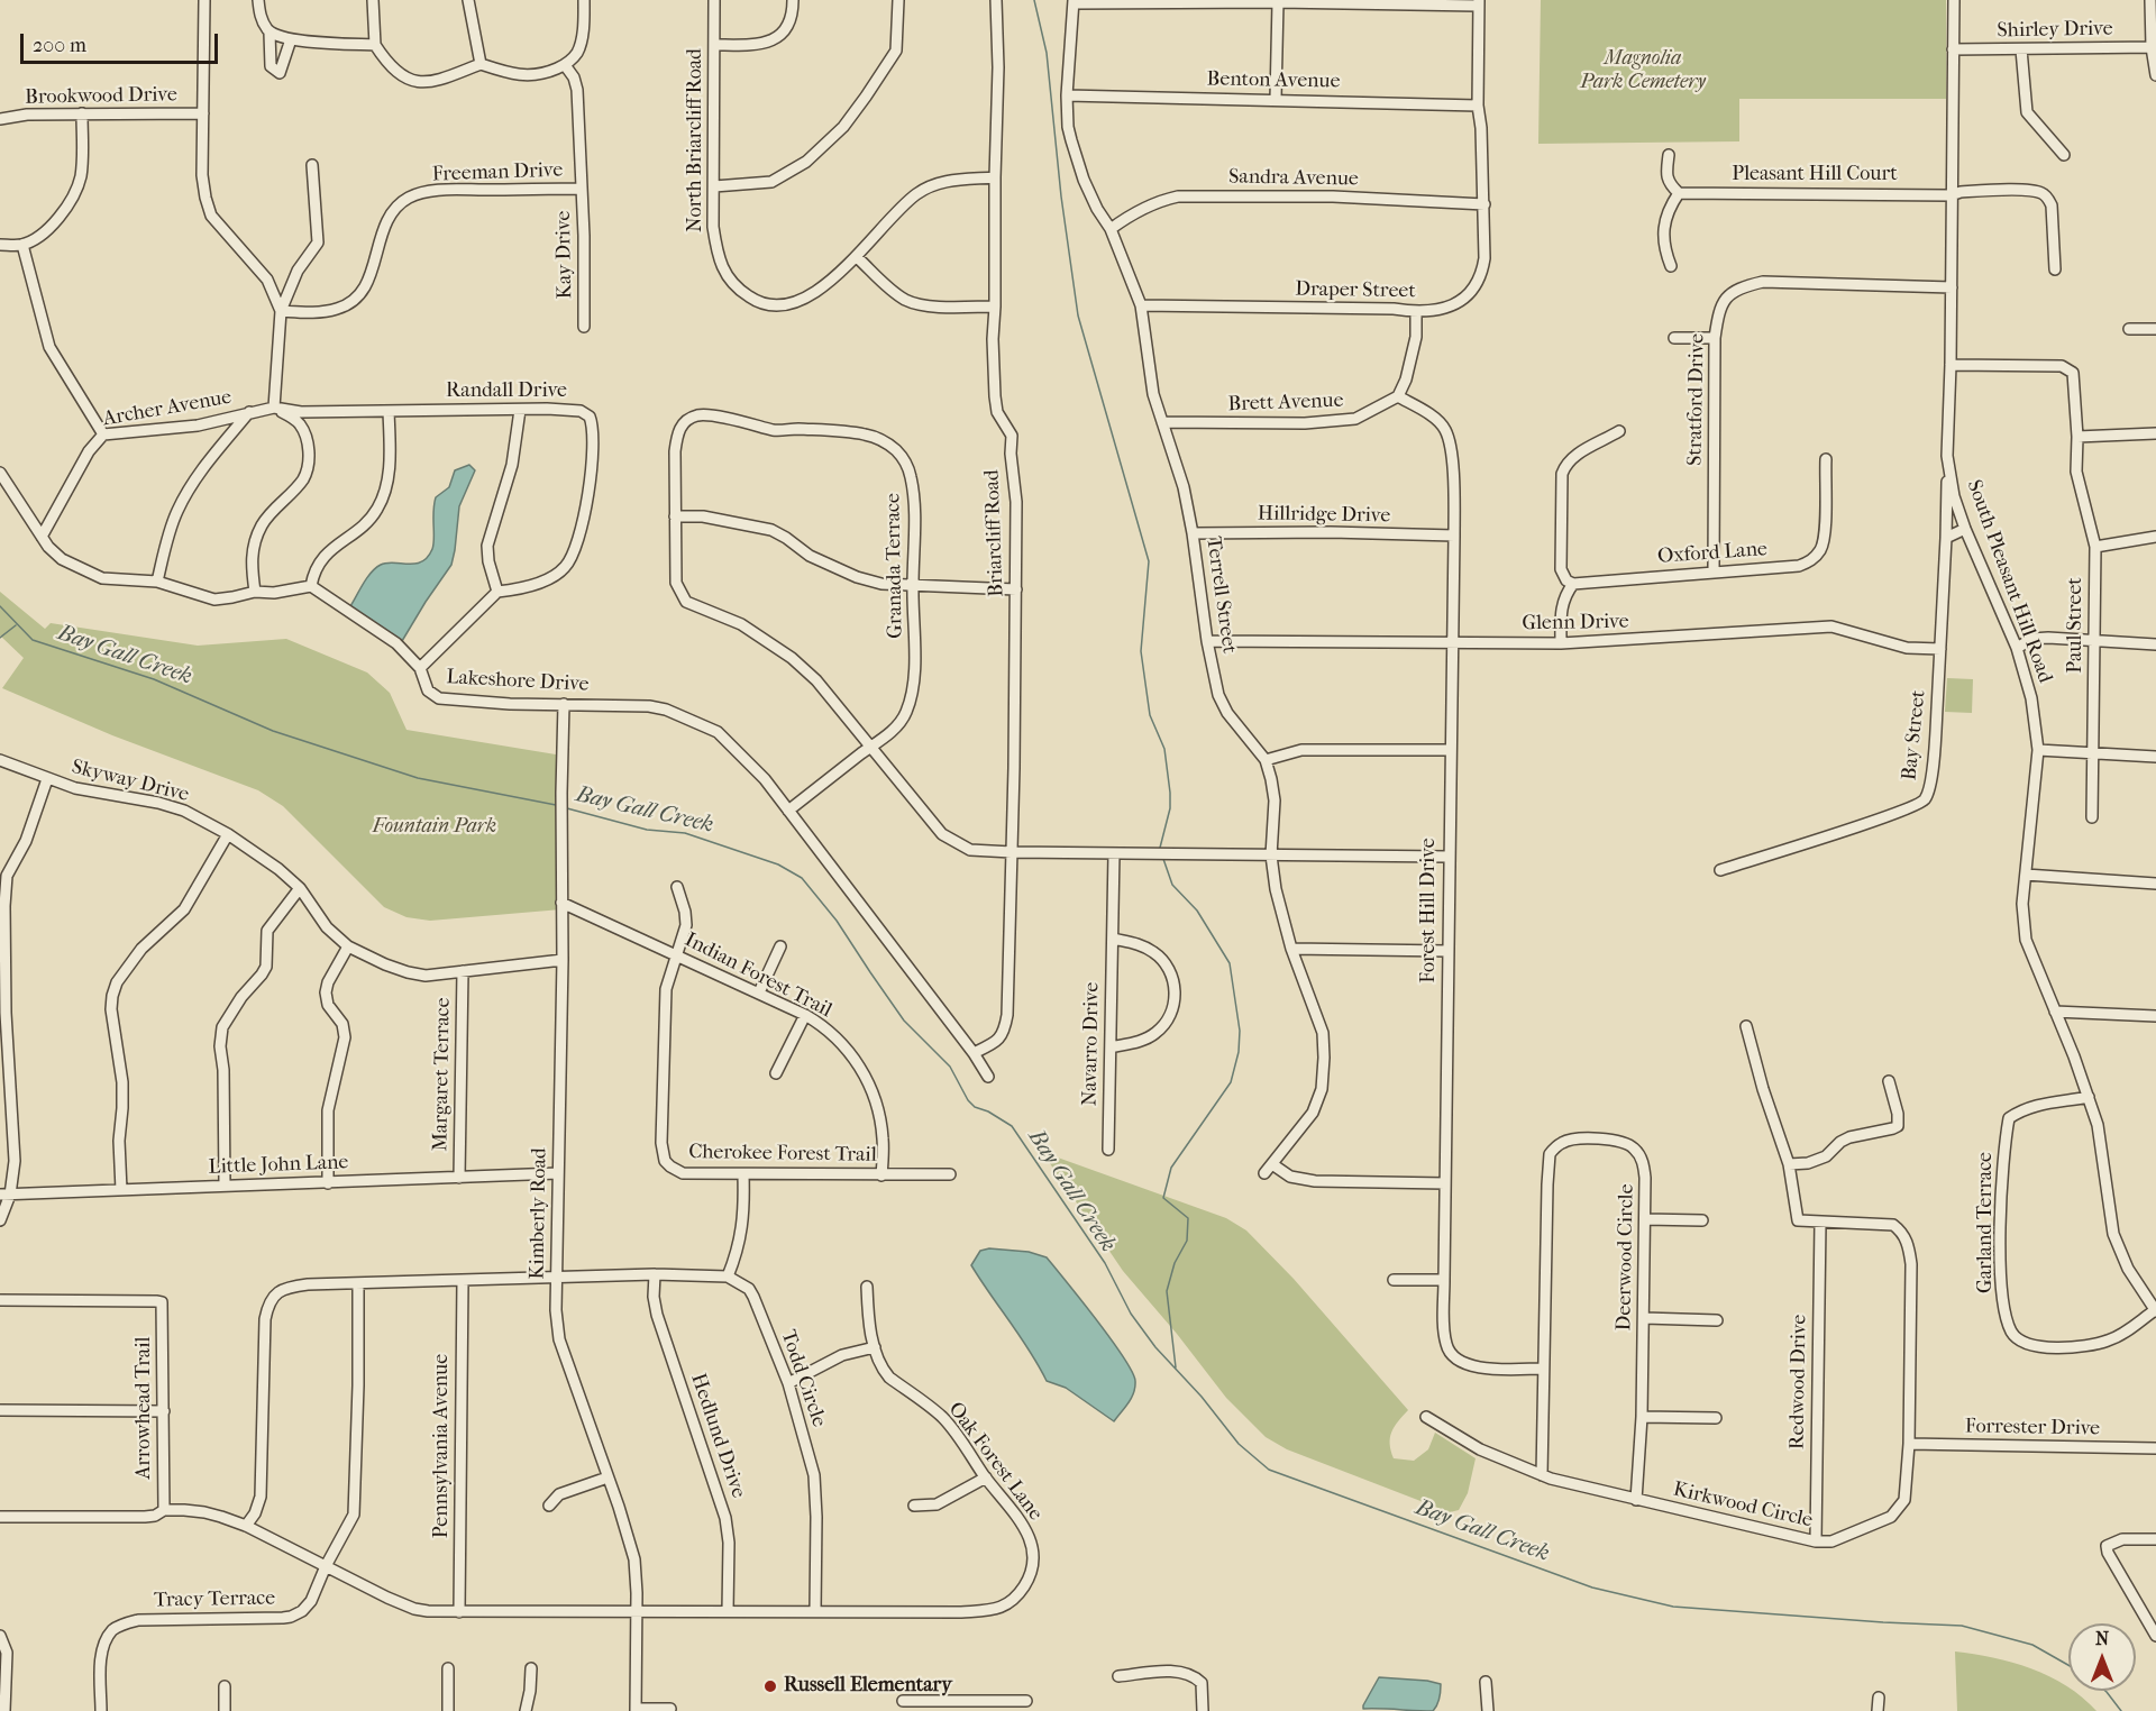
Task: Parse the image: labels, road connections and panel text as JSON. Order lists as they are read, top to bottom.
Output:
{
  "streets": {
    "street": [
      "Shirley Drive",
      "Benton Avenue",
      "Brookwood Drive",
      "North Briarcliff Road",
      "Freeman Drive",
      "Pleasant Hill Court",
      "Sandra Avenue",
      "Kay Drive",
      "Draper Street",
      "Randall Drive",
      "Stratford Drive",
      "Brett Avenue",
      "Archer Avenue",
      "Hillridge Drive",
      "Briarcliff Road",
      "Oxford Lane",
      "Granada Terrace",
      "South Pleasant Hill Road",
      "Terrell Street",
      "Glenn Drive",
      "Paul Street",
      "Lakeshore Drive",
      "Bay Street",
      "Skyway Drive",
      "Forest Hill Drive",
      "Indian Forest Trail",
      "Navarro Drive",
      "Margaret Terrace",
      "Cherokee Forest Trail",
      "Little John Lane",
      "Kimberly Road",
      "Garland Terrace",
      "Deerwood Circle",
      "Todd Circle",
      "Redwood Drive",
      "Arrowhead Trail",
      "Forrester Drive",
      "Hedlund Drive",
      "Pennsylvania Avenue",
      "Oak Forest Lane",
      "Kirkwood Circle",
      "Tracy Terrace"
    ]
  },
  "crossings": [
    ["Shirley Drive", "South Pleasant Hill Road"],
    ["Benton Avenue", "Draper Street"],
    ["Benton Avenue", "Terrell Street"],
    ["North Briarcliff Road", "Briarcliff Road"],
    ["Freeman Drive", "Kay Drive"],
    ["Pleasant Hill Court", "South Pleasant Hill Road"],
    ["Sandra Avenue", "Draper Street"],
    ["Sandra Avenue", "Terrell Street"],
    ["Draper Street", "Terrell Street"],
    ["Randall Drive", "Archer Avenue"],
    ["Stratford Drive", "Oxford Lane"],
    ["Stratford Drive", "South Pleasant Hill Road"],
    ["Brett Avenue", "Terrell Street"],
    ["Brett Avenue", "Forest Hill Drive"],
    ["Hillridge Drive", "Terrell Street"],
    ["Hillridge Drive", "Forest Hill Drive"],
    ["Briarcliff Road", "Granada Terrace"],
    ["Briarcliff Road", "Lakeshore Drive"],
    ["Granada Terrace", "Terrell Street"],
    ["Granada Terrace", "Lakeshore Drive"],
    ["Granada Terrace", "Forest Hill Drive"],
    ["Granada Terrace", "Navarro Drive"],
    ["South Pleasant Hill Road", "Paul Street"],
    ["South Pleasant Hill Road", "Bay Street"],
    ["South Pleasant Hill Road", "Garland Terrace"],
    ["Terrell Street", "Glenn Drive"],
    ["Terrell Street", "Forest Hill Drive"],
    ["Glenn Drive", "Bay Street"],
    ["Glenn Drive", "Forest Hill Drive"],
    ["Lakeshore Drive", "Kimberly Road"],
    ["Skyway Drive", "Margaret Terrace"],
    ["Skyway Drive", "Kimberly Road"],
    ["Forest Hill Drive", "Deerwood Circle"],
    ["Indian Forest Trail", "Cherokee Forest Trail"],
    ["Indian Forest Trail", "Kimberly Road"],
    ["Margaret Terrace", "Little John Lane"],
    ["Little John Lane", "Kimberly Road"],
    ["Deerwood Circle", "Kirkwood Circle"],
    ["Todd Circle", "Oak Forest Lane"],
    ["Redwood Drive", "Kirkwood Circle"],
    ["Forrester Drive", "Kirkwood Circle"]
  ],
  "water": ["Bay Gall Creek"],
  "parks": ["Magnolia Park Cemetery", "Fountain Park"],
  "places": ["Russell Elementary"],
  "scale_bar": "200 m",
  "north": "top"
}
